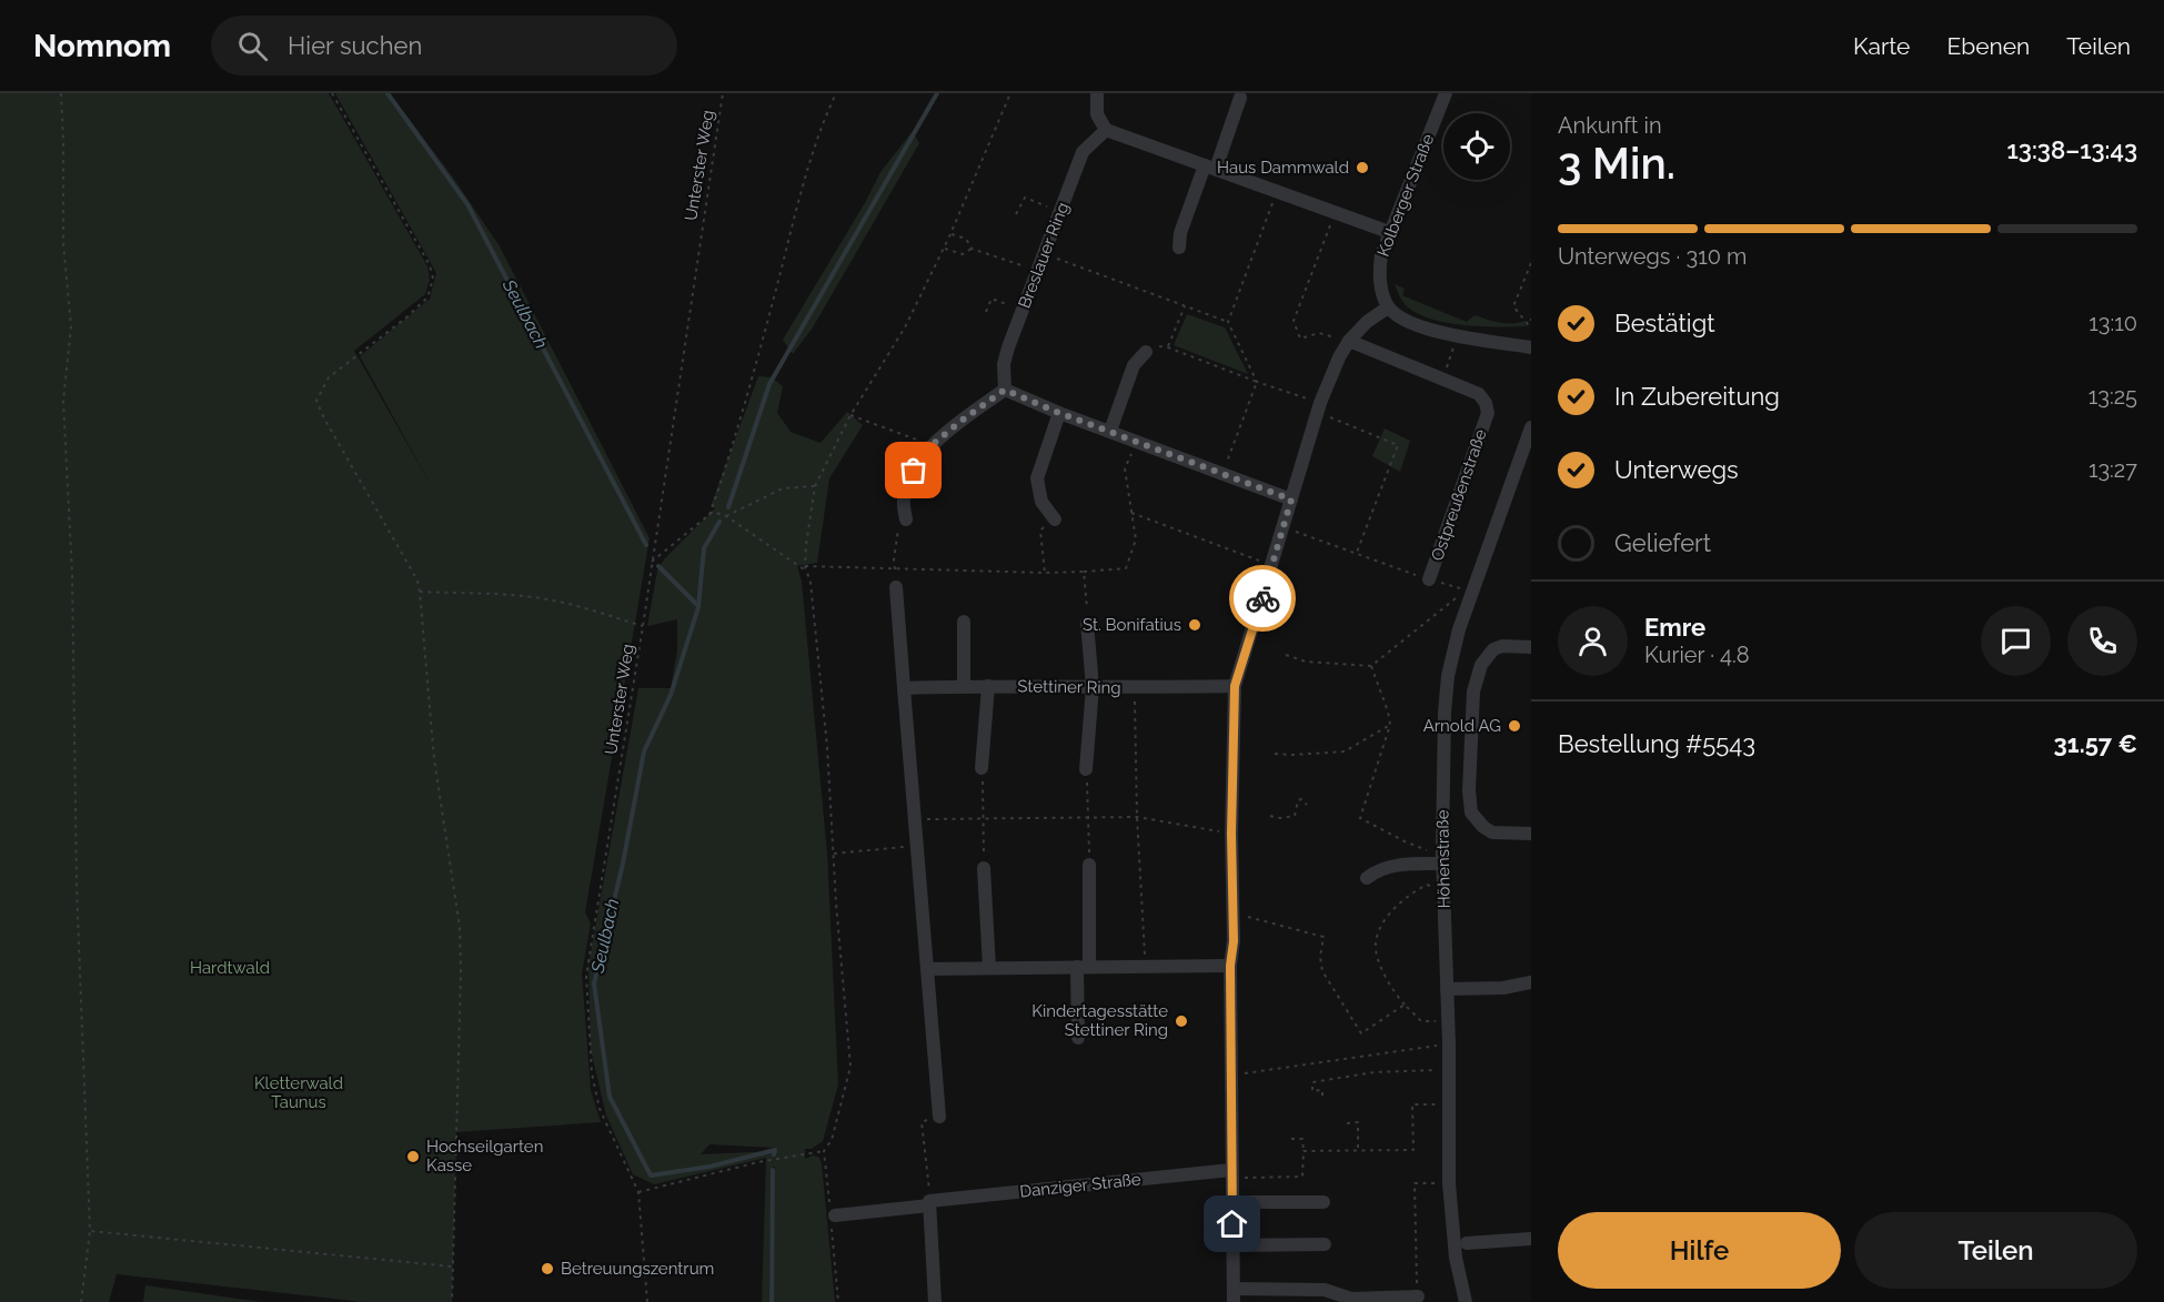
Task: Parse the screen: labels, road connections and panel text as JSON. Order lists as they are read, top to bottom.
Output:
{
  "streets": {
    "street": [
      "Kolberger Straße",
      "Breslauer Ring",
      "Ostpreußenstraße",
      "Stettiner Ring",
      "Höhenstraße",
      "Danziger Straße"
    ],
    "path": ["Unterster Weg"]
  },
  "water": ["Seulbach"],
  "parks": ["Hardtwald", "Kletterwald Taunus"],
  "places": [
    "Haus Dammwald",
    "St. Bonifatius",
    "Arnold AG",
    "Kindertagesstätte Stettiner Ring",
    "Hochseilgarten Kasse",
    "Betreuungszentrum"
  ],
  "page": {
    "header": "Nomnom",
    "search": "Hier suchen",
    "nav": ["Karte", "Ebenen", "Teilen"],
    "heading": ["3 Min.", "Ankunft in", "13:38–13:43"],
    "panel": [
      "Emre",
      "Kurier · 4.8",
      "Bestellung #5543",
      "31.57 €"
    ],
    "bar": "Unterwegs · 310 m",
    "list": [
      ["Bestätigt", "13:10"],
      ["In Zubereitung", "13:25"],
      ["Unterwegs", "13:27"],
      "Geliefert"
    ],
    "buttons": ["Hilfe", "Teilen"]
  }
}
